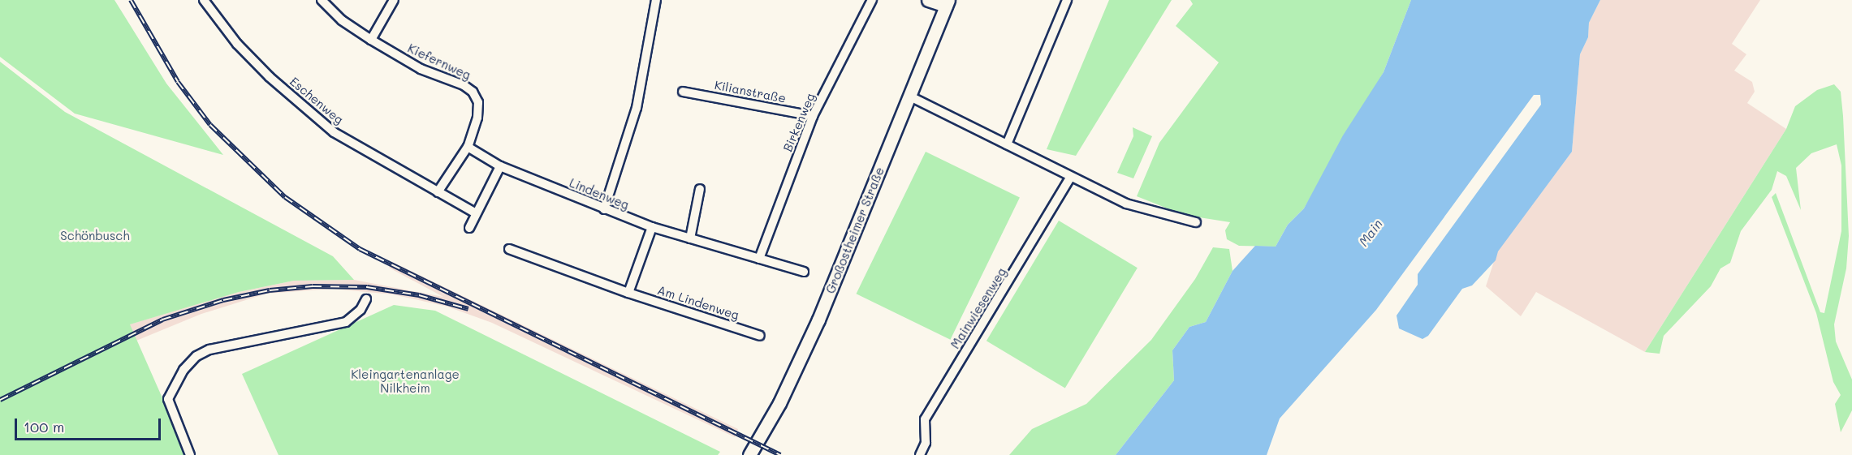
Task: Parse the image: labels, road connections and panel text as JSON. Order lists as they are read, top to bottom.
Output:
{
  "streets": {
    "main road": ["Großostheimer Straße"],
    "street": [
      "Kiefernweg",
      "Kilianstraße",
      "Eschenweg",
      "Birkenweg",
      "Lindenweg",
      "Am Lindenweg",
      "Mainwiesenweg"
    ]
  },
  "crossings": [
    ["Kiefernweg", "Lindenweg"],
    ["Kilianstraße", "Birkenweg"],
    ["Birkenweg", "Lindenweg"]
  ],
  "water": ["Main"],
  "parks": ["Schönbusch", "Kleingartenanlage Nilkheim"],
  "scale_bar": "100 m"
}
